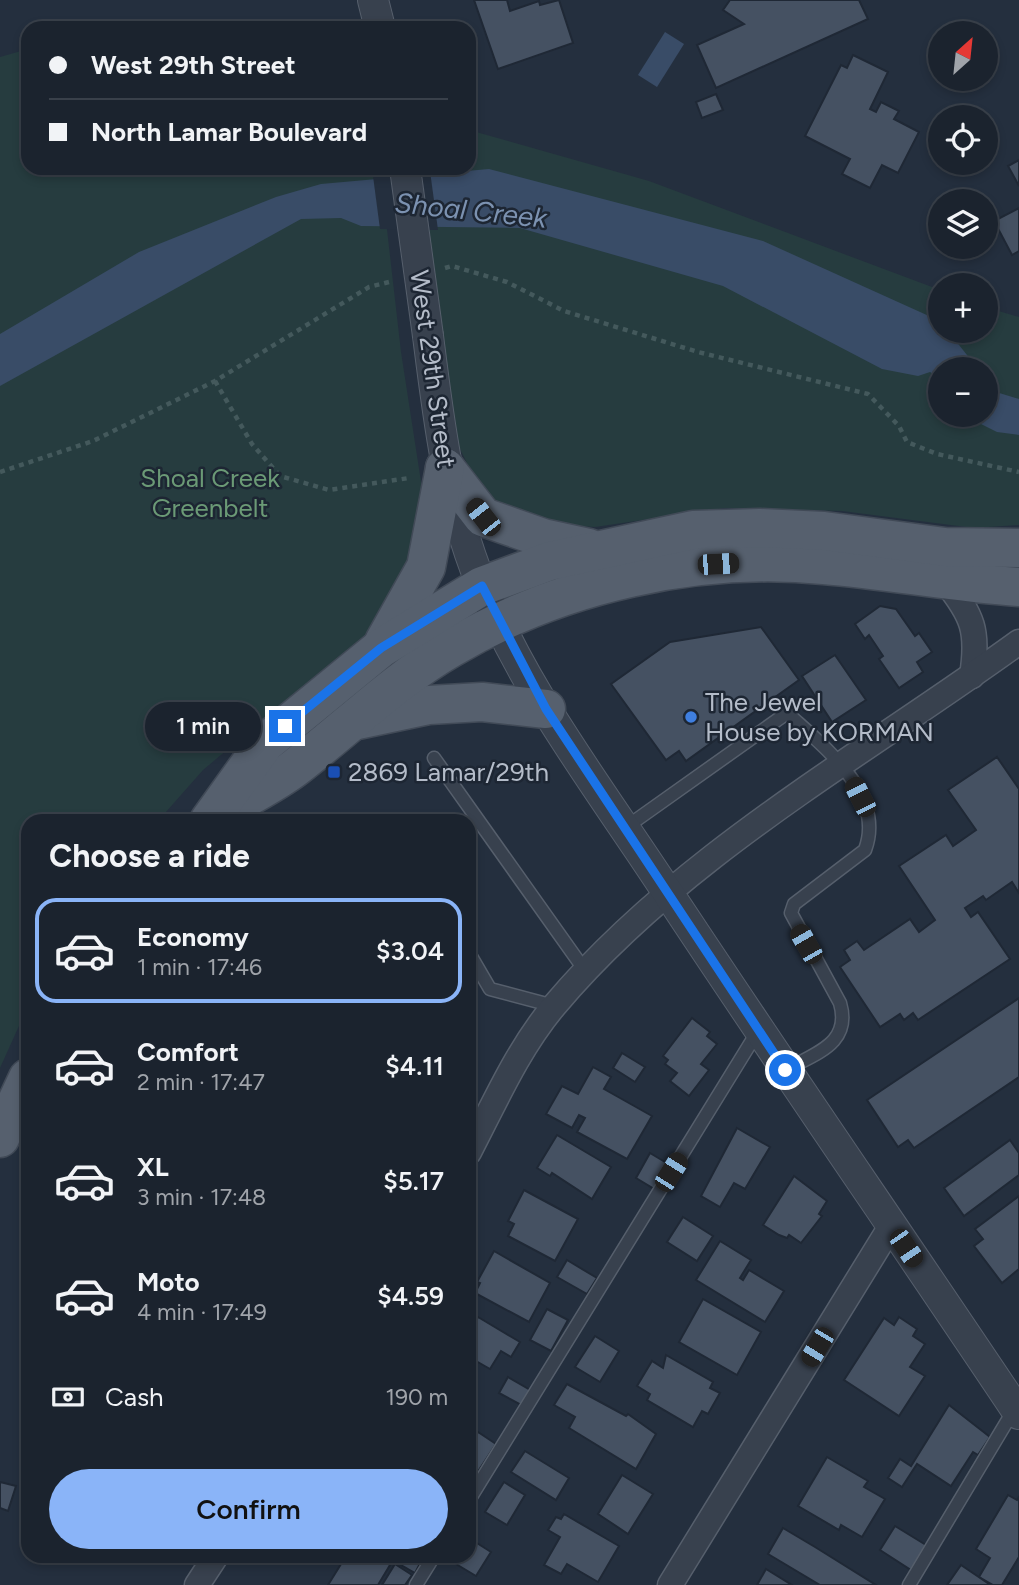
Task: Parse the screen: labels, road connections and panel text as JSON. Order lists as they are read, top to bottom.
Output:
{
  "streets": {
    "street": ["West 29th Street"]
  },
  "water": ["Shoal Creek"],
  "parks": ["Shoal Creek Greenbelt"],
  "places": {
    "other": ["The Jewel House by KORMAN"],
    "transit": ["2869 Lamar/29th"]
  },
  "north": "top right",
  "page": {
    "map_buttons": ["+", "−"],
    "banner": ["West 29th Street", "North Lamar Boulevard"],
    "bubble": "1 min",
    "heading": "Choose a ride",
    "list": [
      {
        "name": "Economy",
        "note": "1 min · 17:46",
        "value": "$3.04"
      },
      {
        "name": "Comfort",
        "note": "2 min · 17:47",
        "value": "$4.11"
      },
      {
        "name": "XL",
        "note": "3 min · 17:48",
        "value": "$5.17"
      },
      {
        "name": "Moto",
        "note": "4 min · 17:49",
        "value": "$4.59"
      }
    ],
    "pay": ["Cash", "190 m"],
    "buttons": "Confirm"
  }
}
